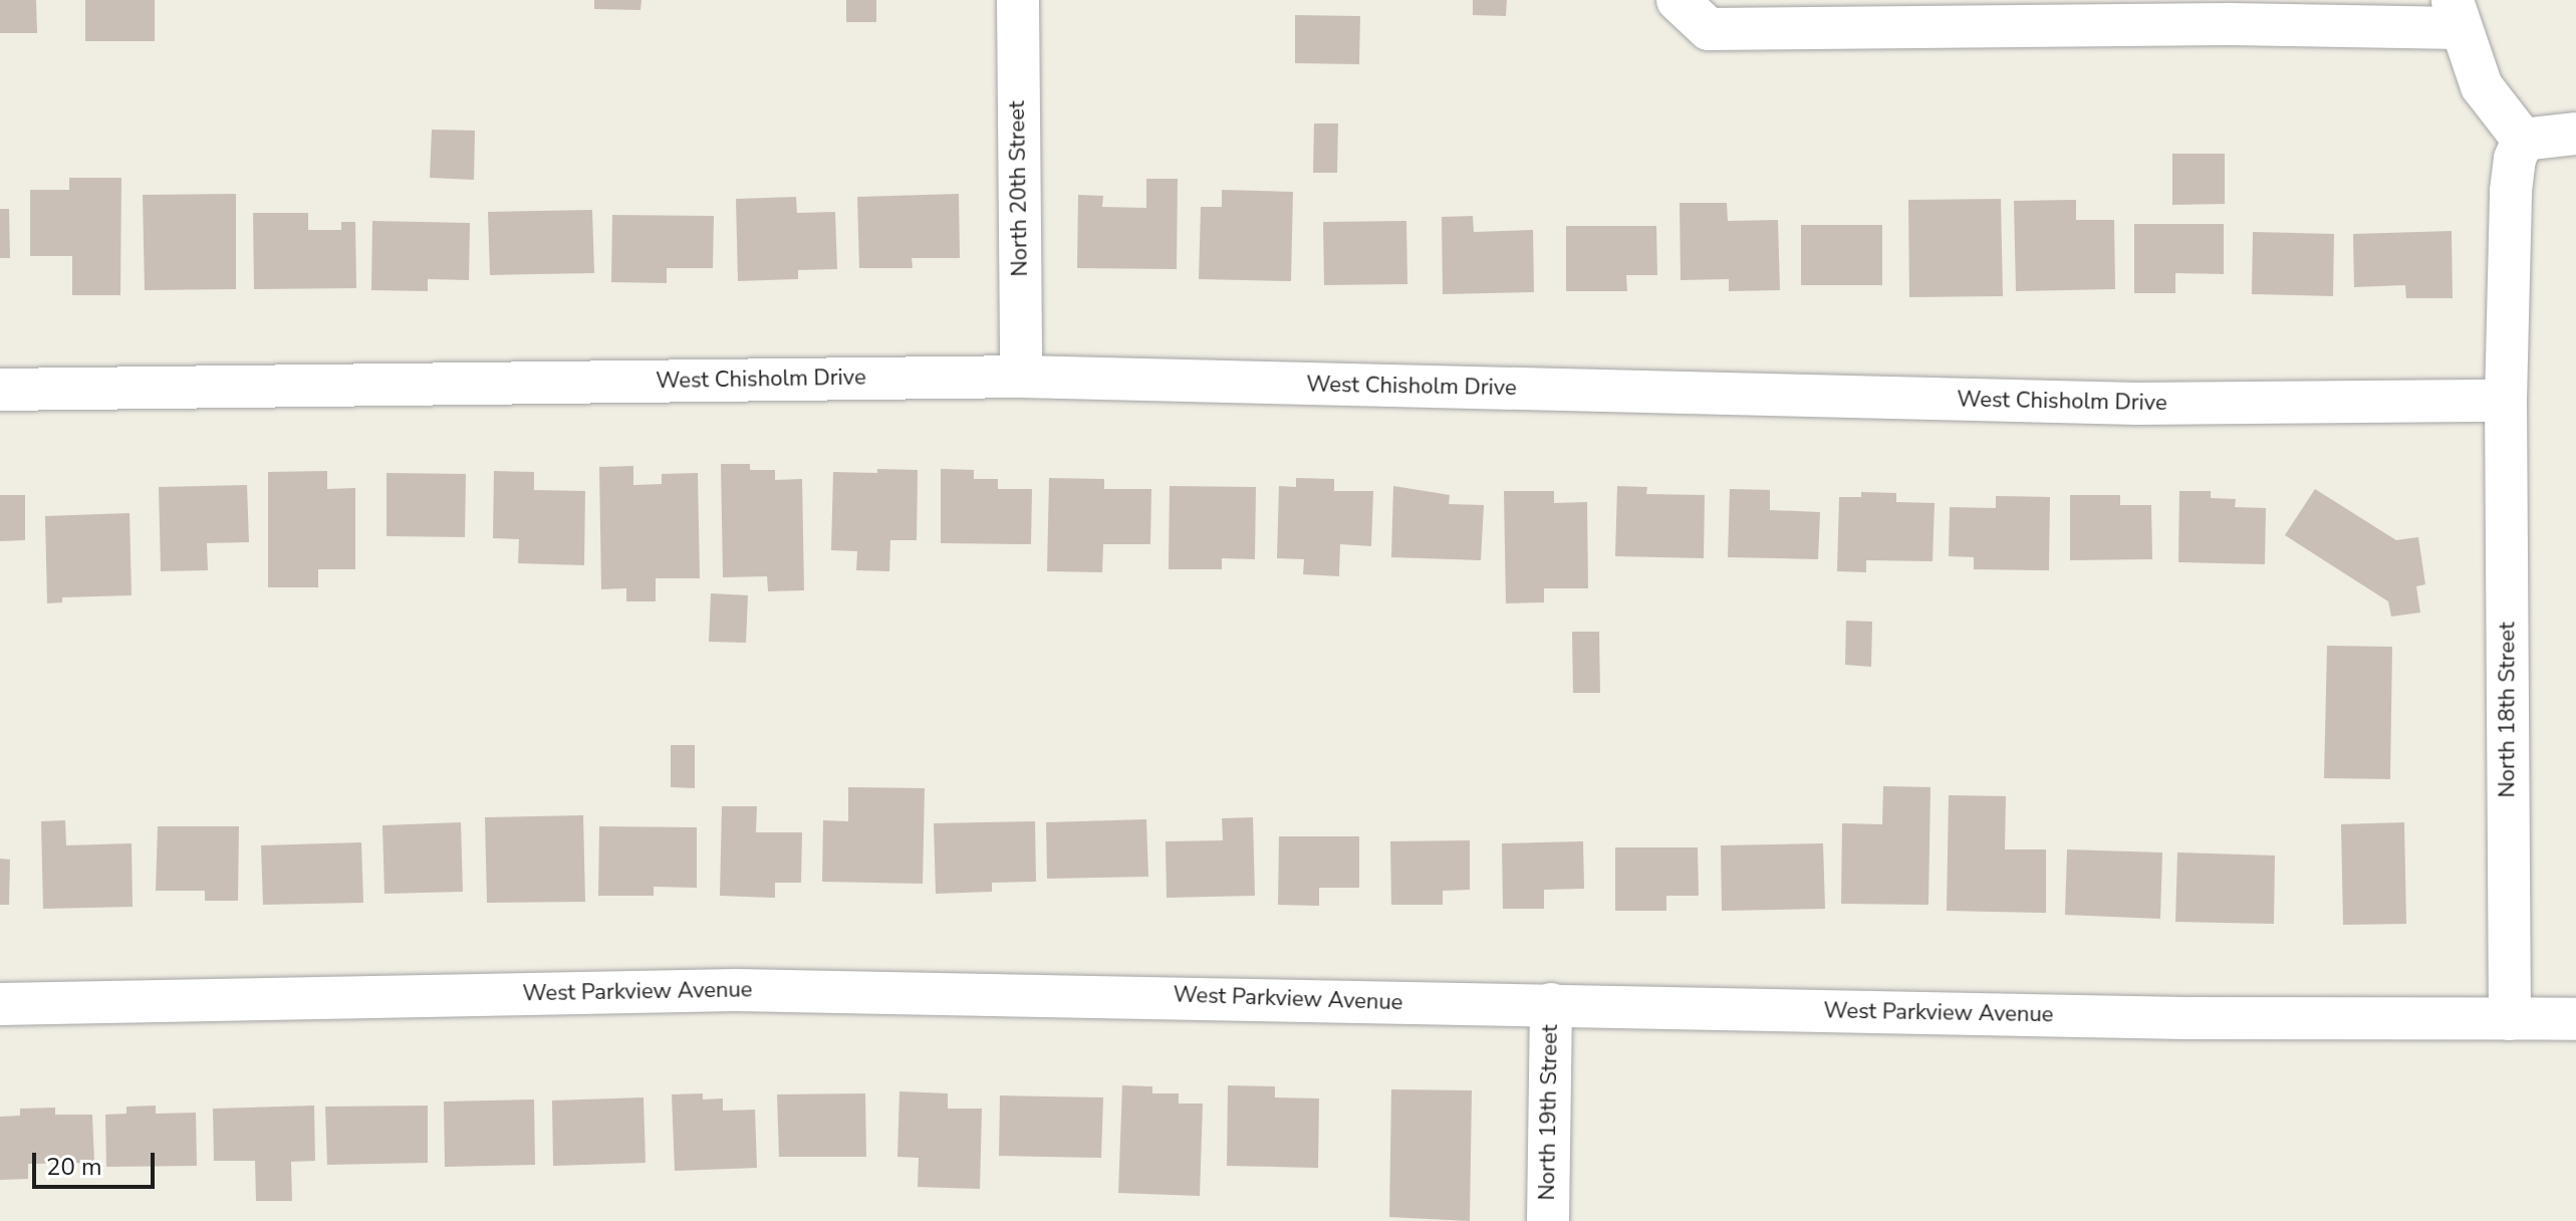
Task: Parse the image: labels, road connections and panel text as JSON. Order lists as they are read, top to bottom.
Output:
{
  "streets": {
    "street": [
      "North 20th Street",
      "West Chisholm Drive",
      "North 18th Street",
      "West Parkview Avenue",
      "North 19th Street"
    ]
  },
  "crossings": [
    ["North 20th Street", "West Chisholm Drive"],
    ["West Chisholm Drive", "North 18th Street"],
    ["North 18th Street", "West Parkview Avenue"],
    ["West Parkview Avenue", "North 19th Street"]
  ],
  "scale_bar": "20 m"
}
